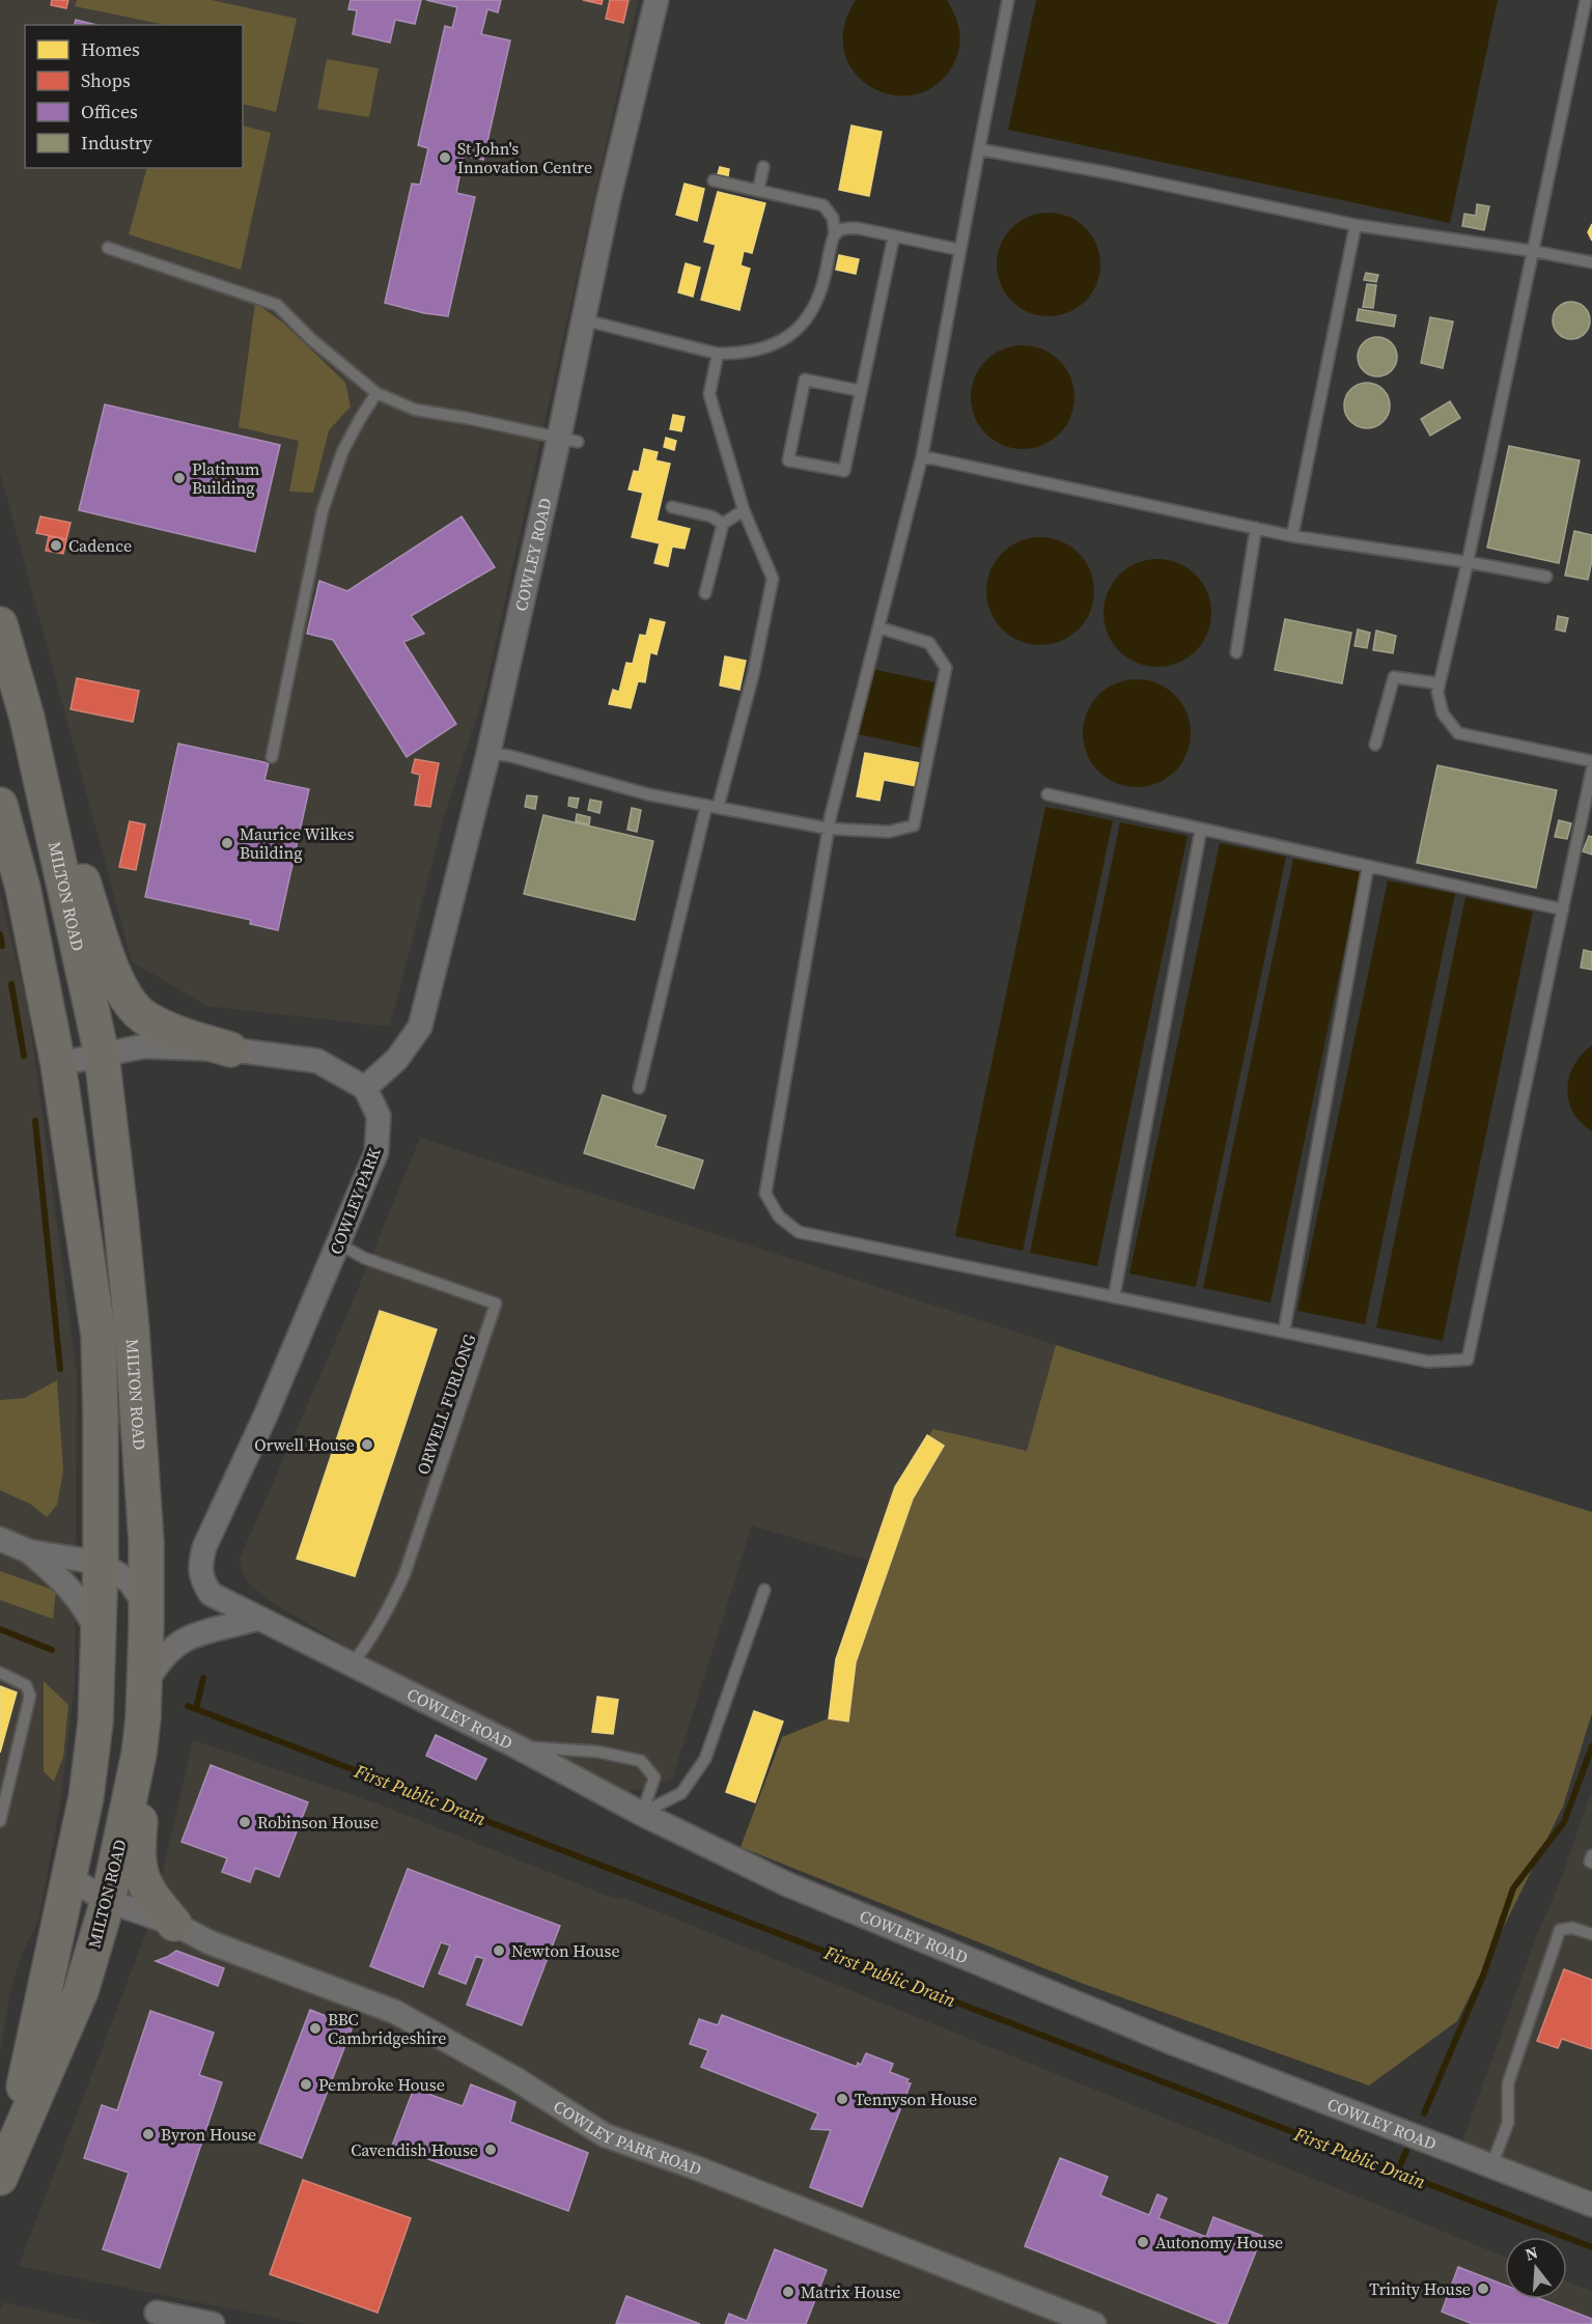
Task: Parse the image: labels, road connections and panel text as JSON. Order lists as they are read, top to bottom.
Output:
{
  "streets": {
    "main road": ["MILTON ROAD"],
    "street": ["COWLEY ROAD", "COWLEY PARK", "COWLEY PARK ROAD"],
    "lane": ["ORWELL FURLONG"]
  },
  "crossings": [
    ["COWLEY ROAD", "COWLEY PARK"],
    ["COWLEY ROAD", "ORWELL FURLONG"],
    ["MILTON ROAD", "COWLEY PARK ROAD"],
    ["COWLEY PARK", "ORWELL FURLONG"]
  ],
  "water": ["First Public Drain"],
  "places": [
    "St John's Innovation Centre",
    "Platinum Building",
    "Cadence",
    "Maurice Wilkes Building",
    "Orwell House",
    "Robinson House",
    "Newton House",
    "BBC Cambridgeshire",
    "Pembroke House",
    "Tennyson House",
    "Byron House",
    "Cavendish House",
    "Autonomy House",
    "Trinity House",
    "Matrix House"
  ],
  "legend": [
    "Homes",
    "Shops",
    "Offices",
    "Industry"
  ],
  "north": "top"
}
